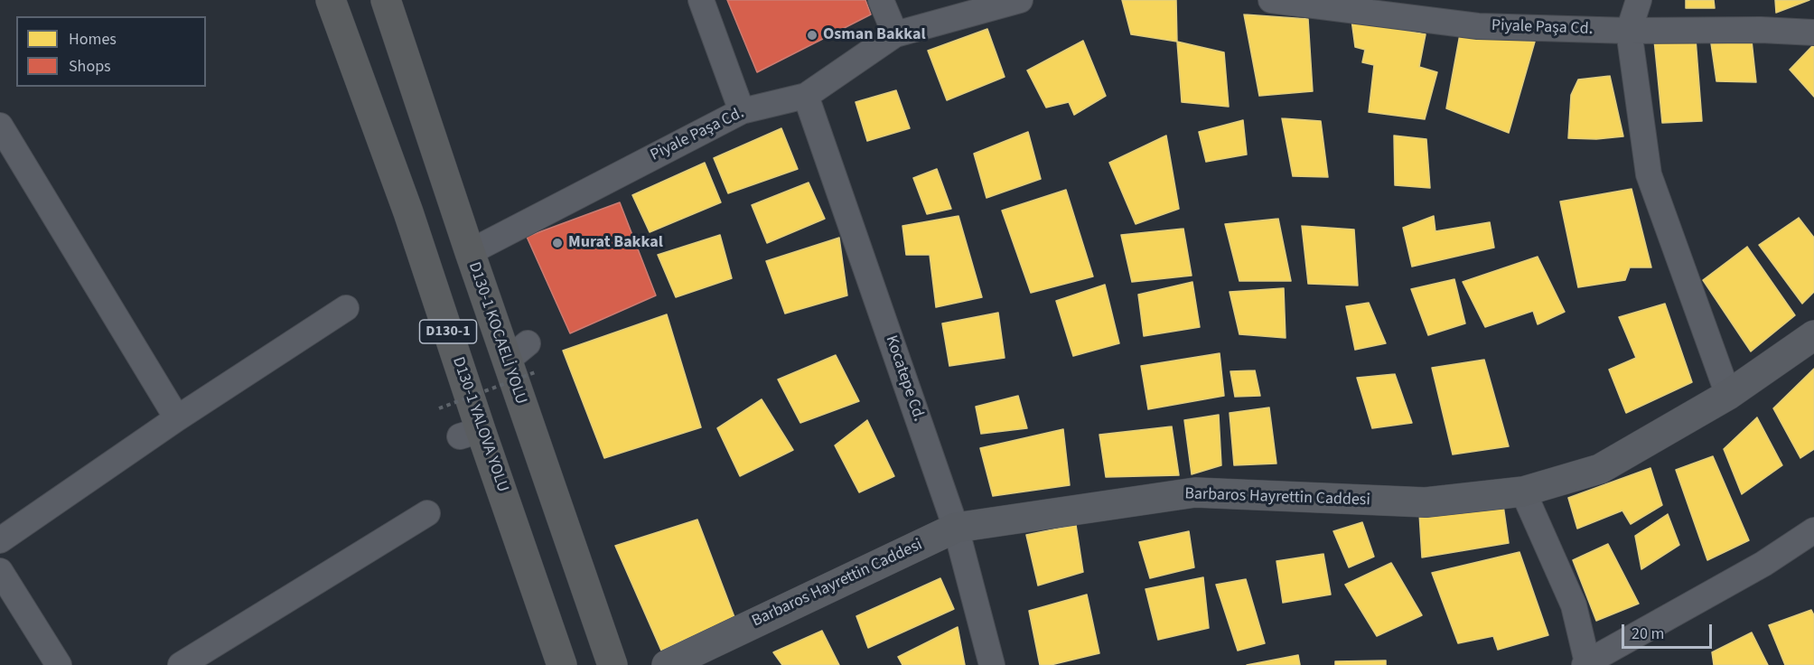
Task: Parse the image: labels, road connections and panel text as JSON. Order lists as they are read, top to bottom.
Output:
{
  "streets": {
    "highway": ["D130-1", "D130-1 KOCAELİ YOLU", "D130-1 YALOVA YOLU"],
    "street": ["Piyale Paşa Cd.", "Kocatepe Cd.", "Barbaros Hayrettin Caddesi"]
  },
  "crossings": [
    ["Piyale Paşa Cd.", "D130-1 KOCAELİ YOLU"],
    ["Piyale Paşa Cd.", "Kocatepe Cd."],
    ["Kocatepe Cd.", "Barbaros Hayrettin Caddesi"]
  ],
  "places": ["Osman Bakkal", "Murat Bakkal"],
  "legend": ["Homes", "Shops"],
  "scale_bar": "20 m"
}
